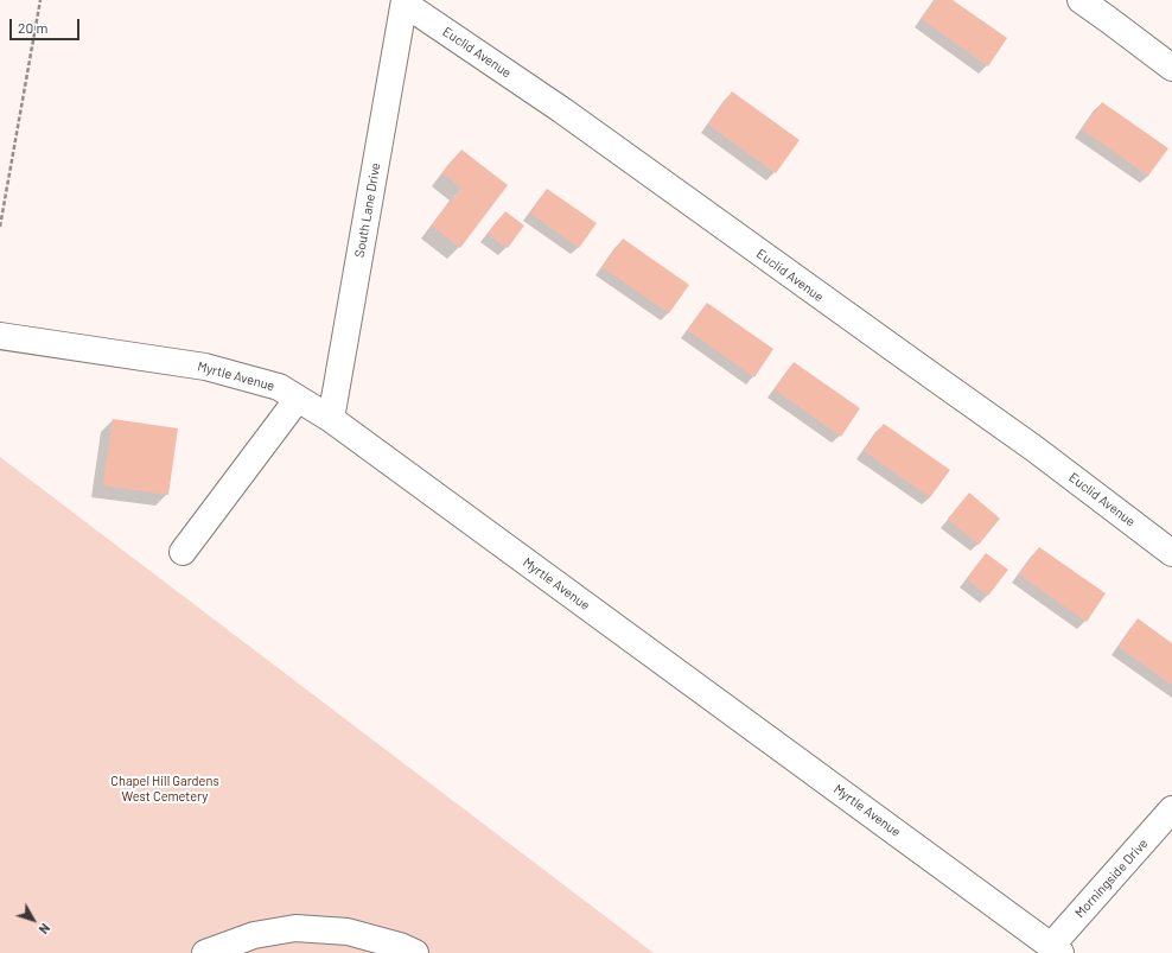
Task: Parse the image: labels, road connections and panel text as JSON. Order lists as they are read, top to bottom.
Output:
{
  "streets": {
    "street": [
      "Euclid Avenue",
      "South Lane Drive",
      "Myrtle Avenue",
      "Morningside Drive"
    ]
  },
  "crossings": [
    ["Euclid Avenue", "South Lane Drive"],
    ["South Lane Drive", "Myrtle Avenue"],
    ["Myrtle Avenue", "Morningside Drive"]
  ],
  "parks": ["Chapel Hill Gardens West Cemetery"],
  "scale_bar": "20 m",
  "north": "bottom right"
}
